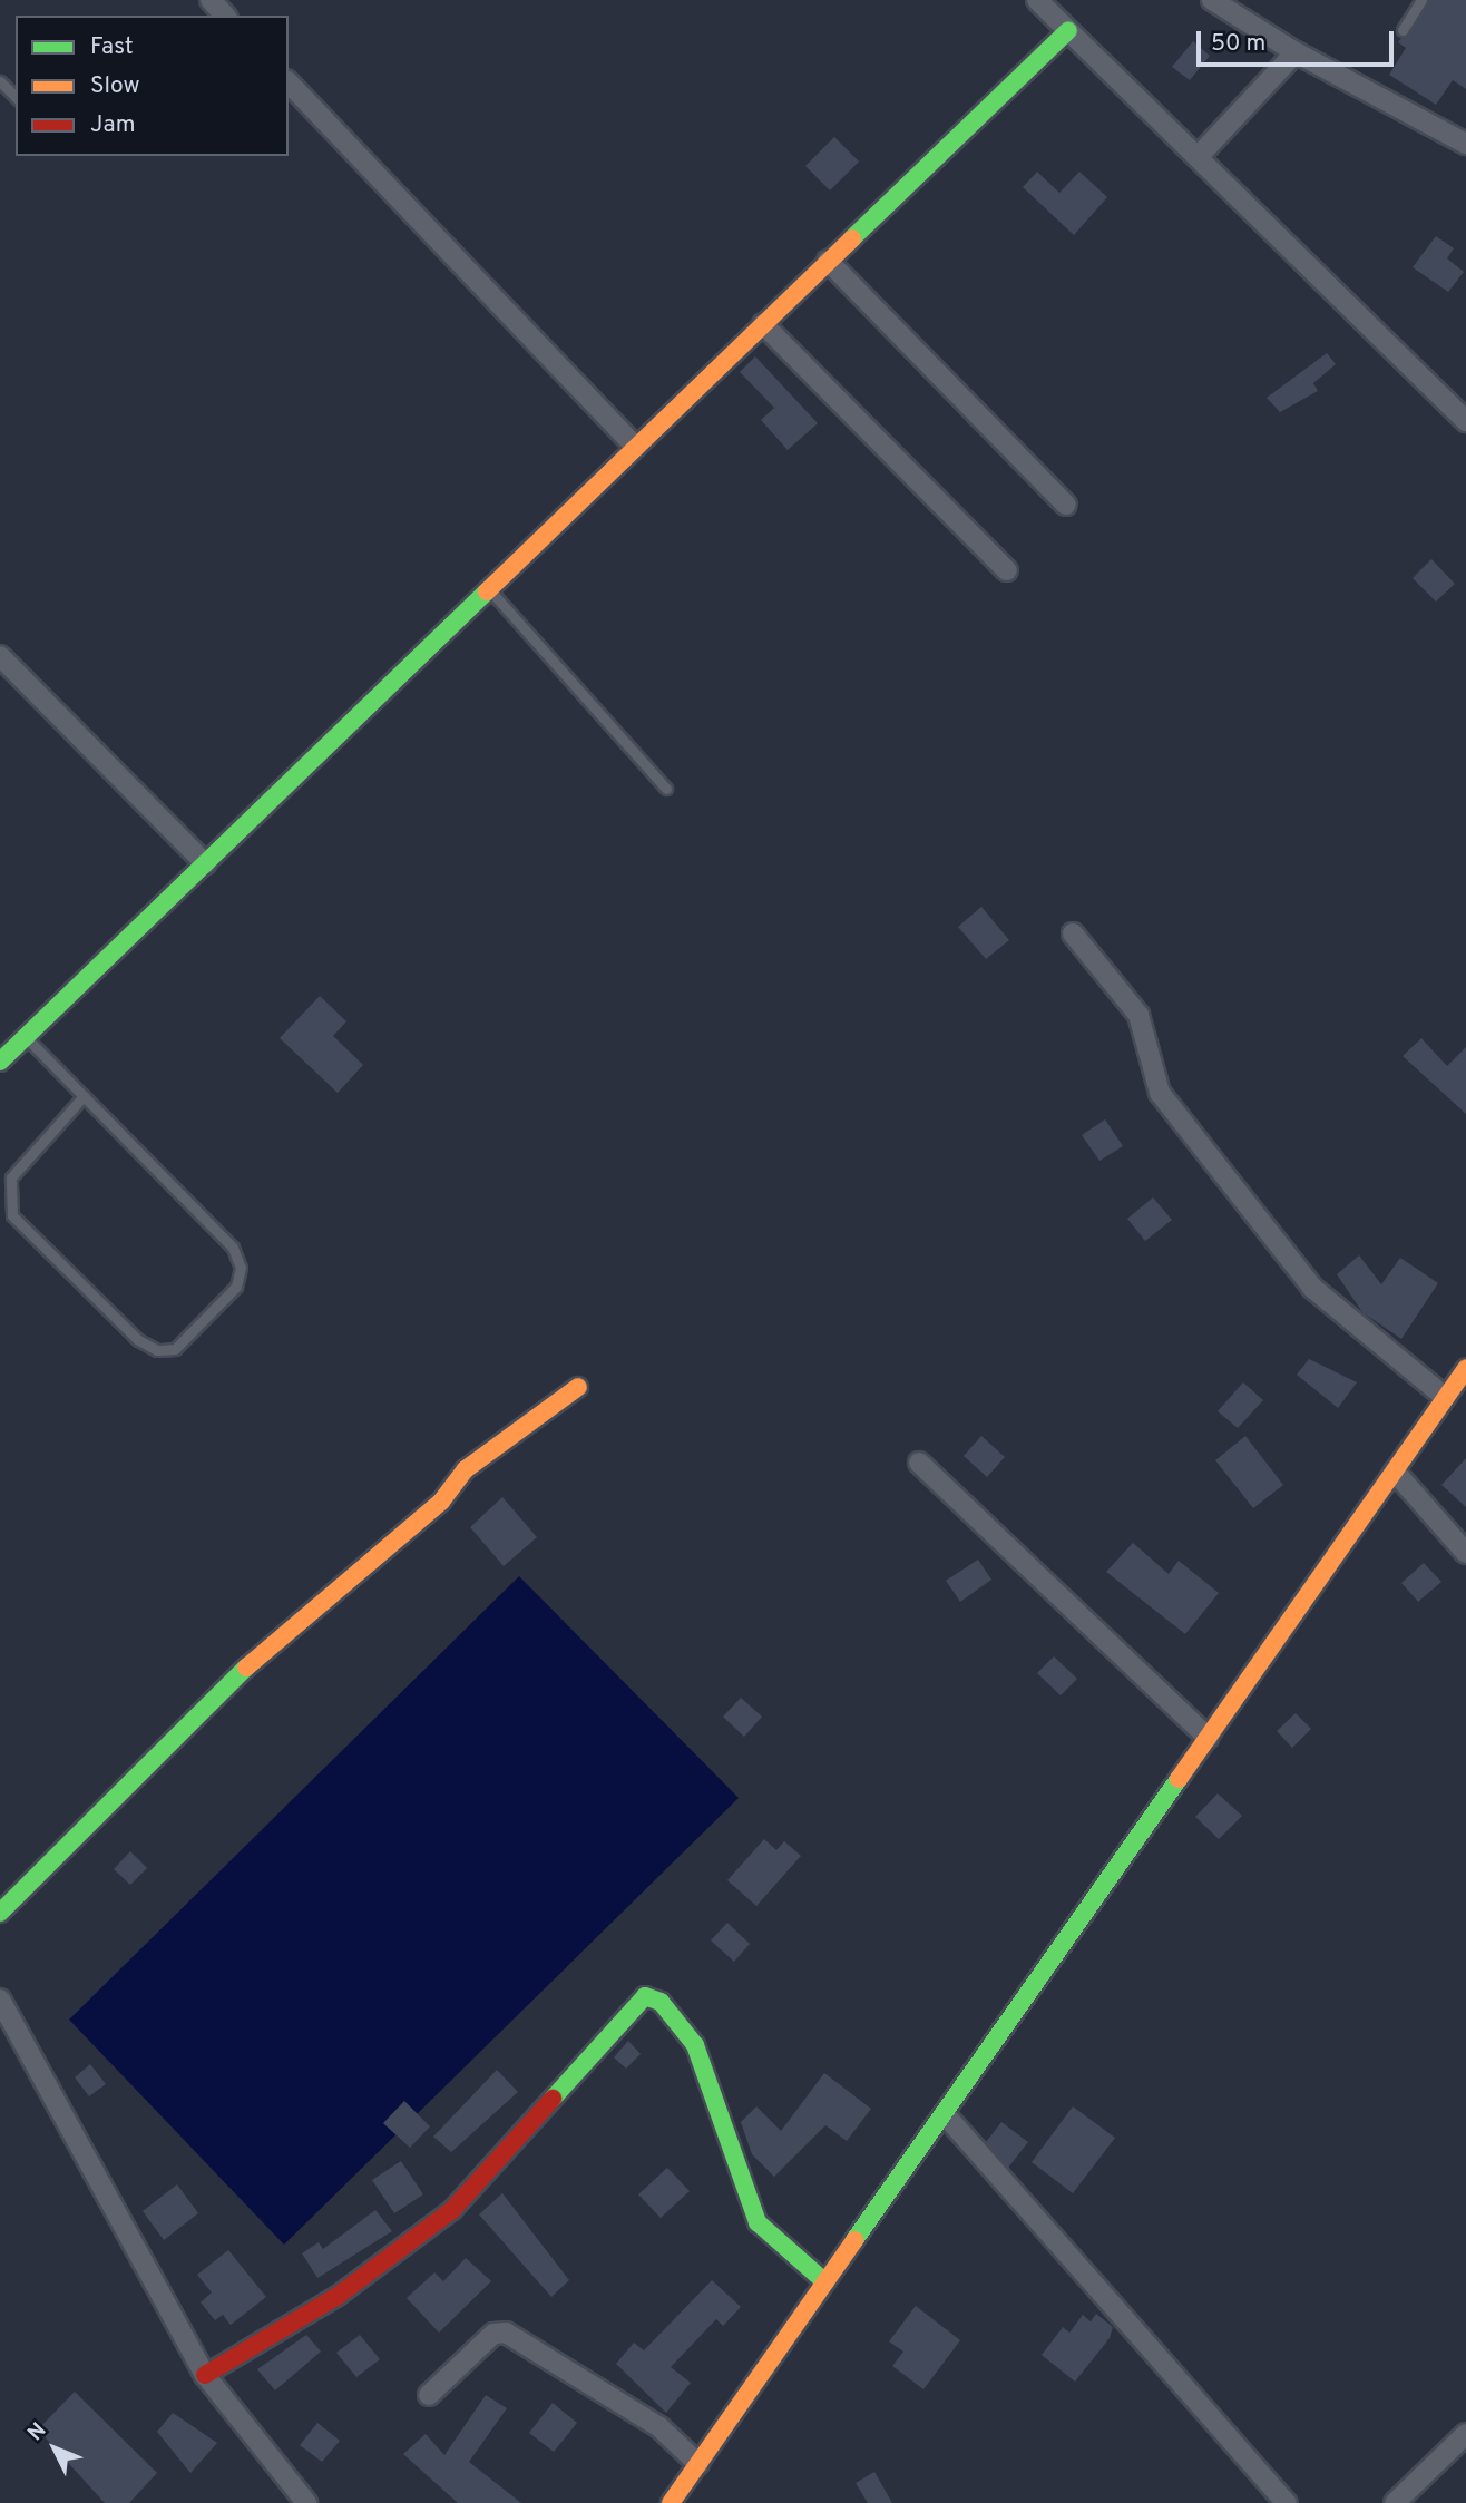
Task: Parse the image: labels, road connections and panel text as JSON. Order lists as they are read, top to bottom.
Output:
{
  "legend": ["Fast", "Slow", "Jam"],
  "scale_bar": "50 m",
  "north": "top left"
}
